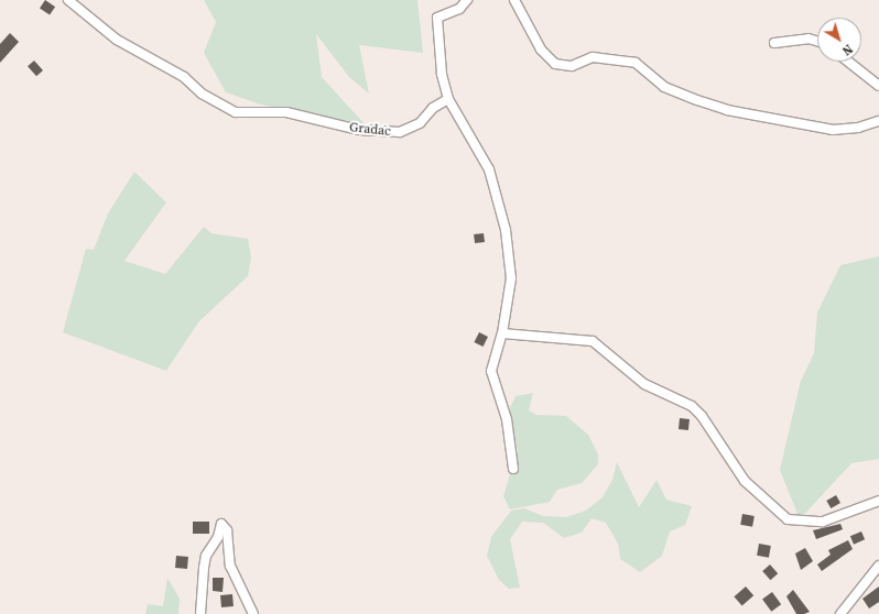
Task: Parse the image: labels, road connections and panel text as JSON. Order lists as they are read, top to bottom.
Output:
{
  "streets": {
    "street": ["Gradac"]
  },
  "north": "bottom right"
}
